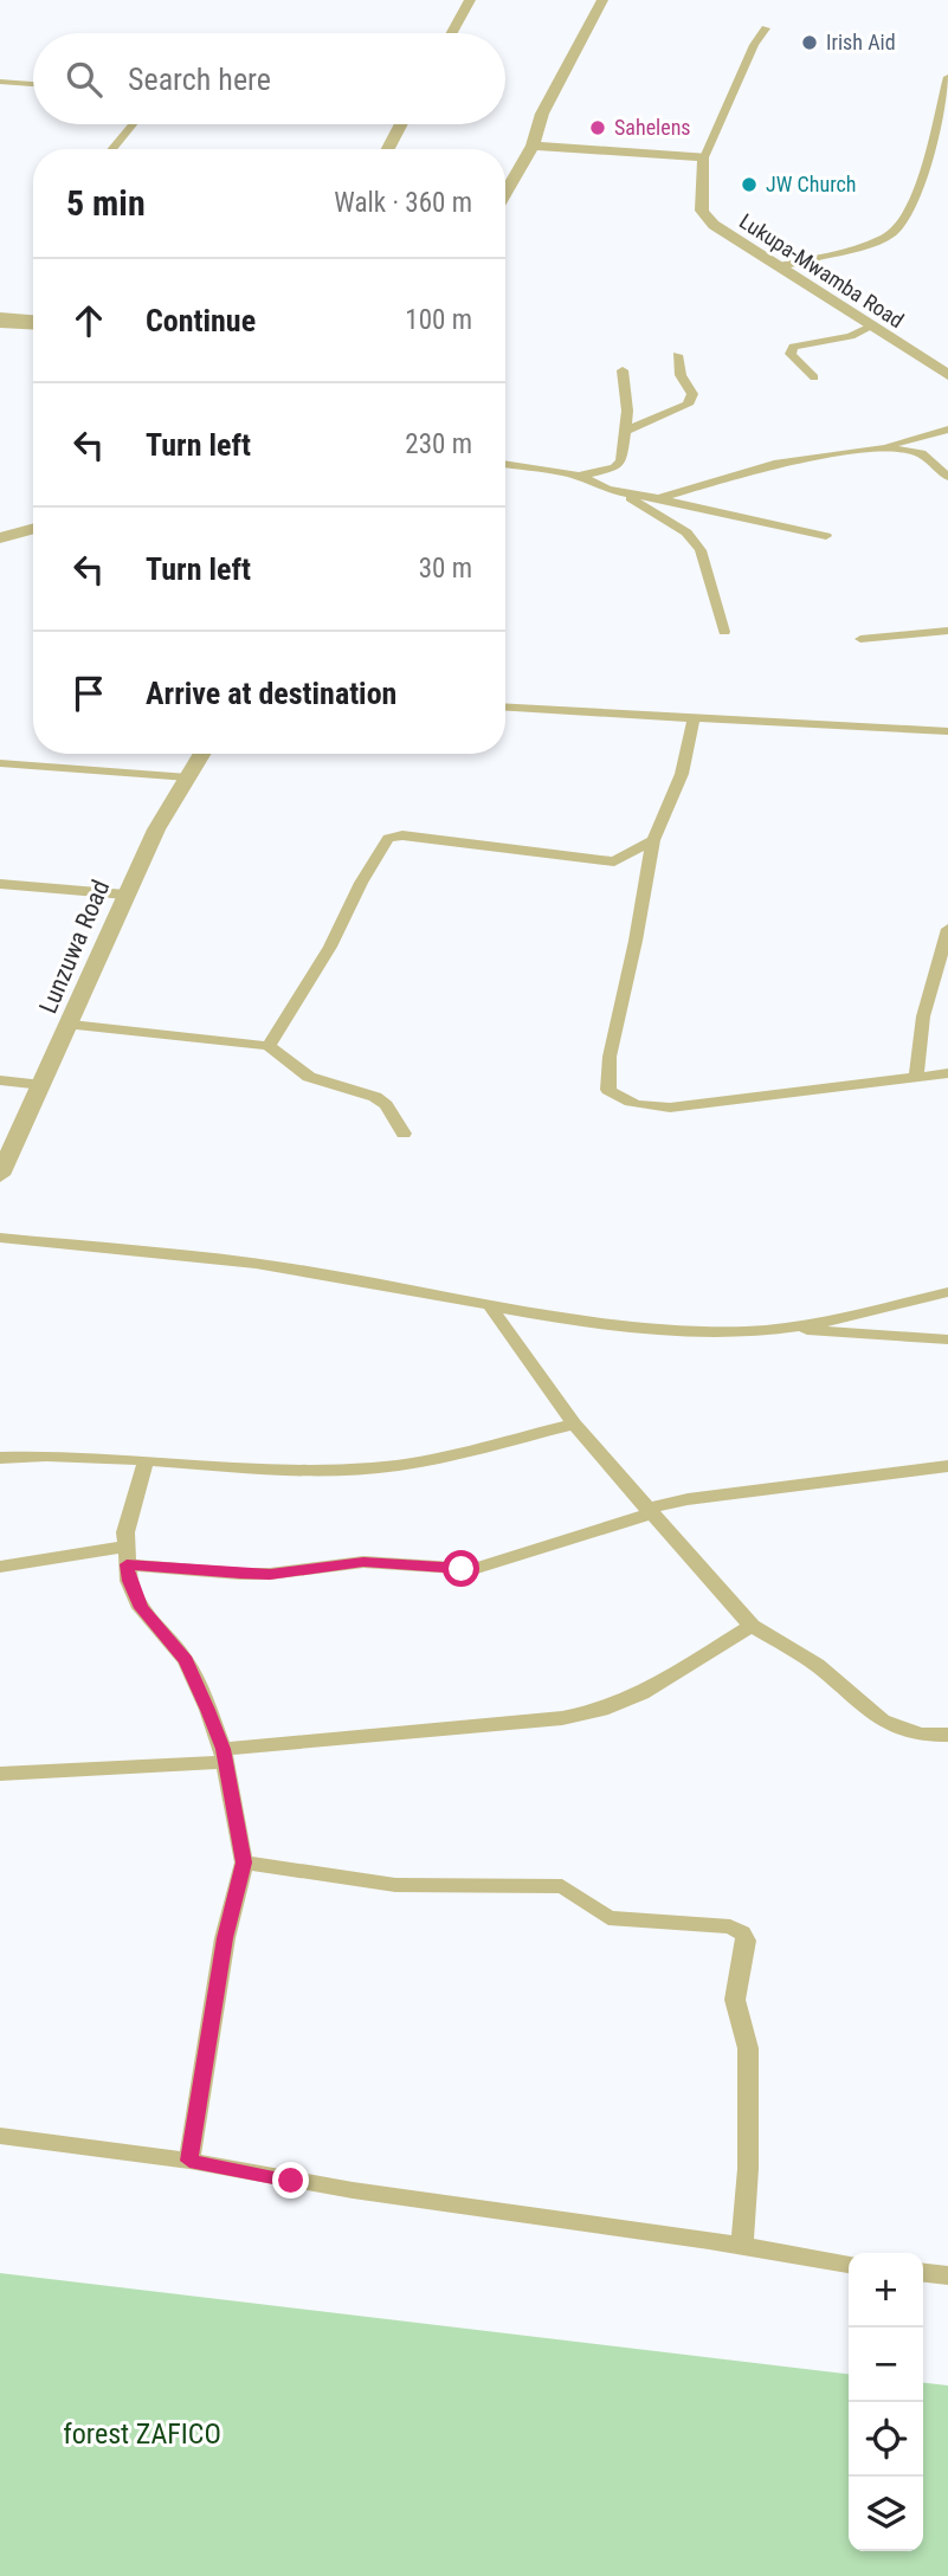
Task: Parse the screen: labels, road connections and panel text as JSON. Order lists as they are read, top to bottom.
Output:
{
  "streets": {
    "street": ["Lukupa-Mwamba Road", "Lunzuwa Road"]
  },
  "parks": ["forest ZAFICO"],
  "places": ["Irish Aid", "Sahelens", "JW Church"],
  "page": {
    "search": "Search here",
    "heading": ["5 min", "Walk · 360 m"],
    "list": [
      ["Continue", "100 m"],
      ["Turn left", "230 m"],
      ["Turn left", "30 m"],
      "Arrive at destination"
    ],
    "map_buttons": ["+", "−"]
  }
}
